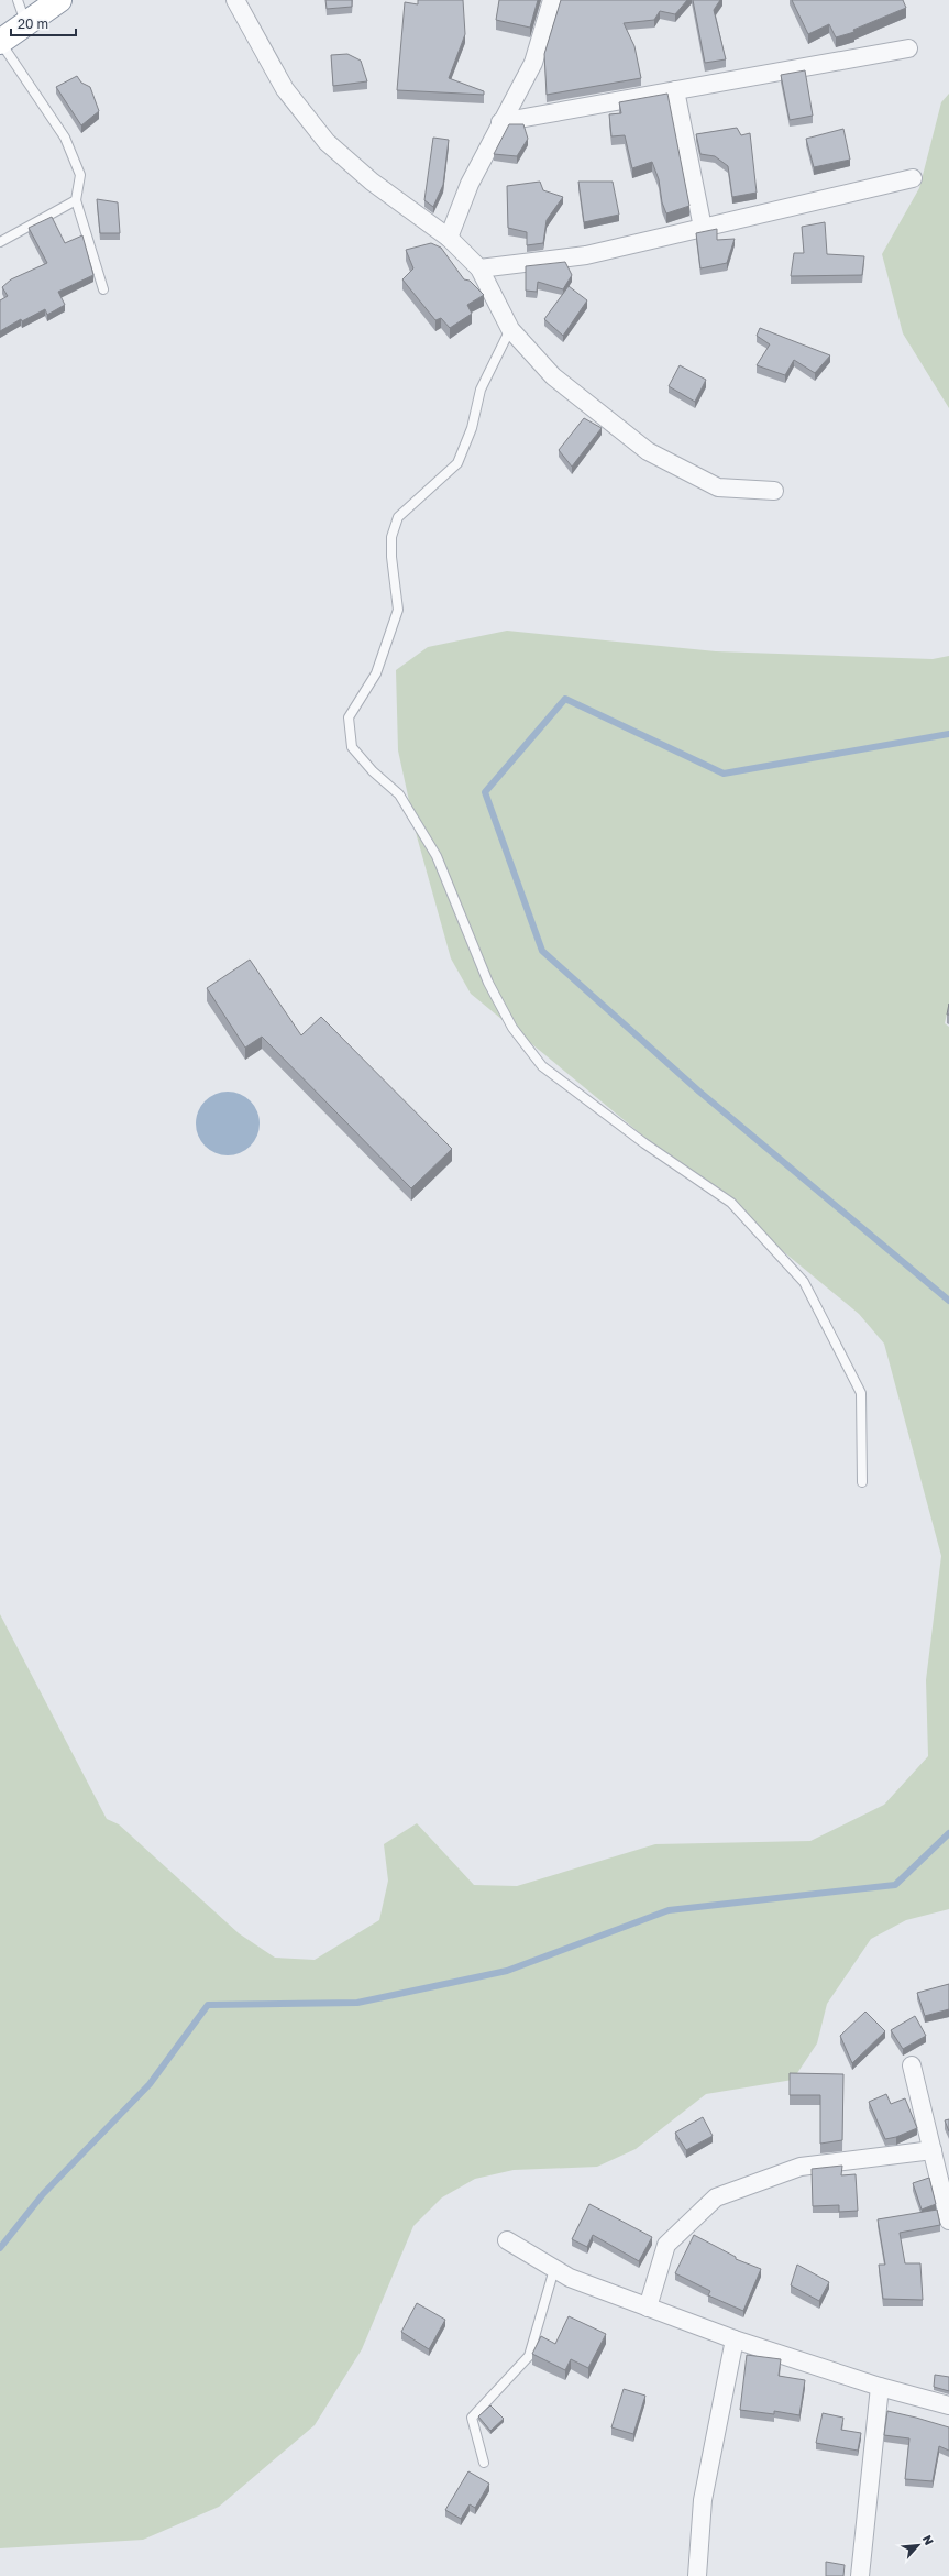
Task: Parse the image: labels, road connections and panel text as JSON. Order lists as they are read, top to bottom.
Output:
{
  "scale_bar": "20 m",
  "north": "top right"
}
